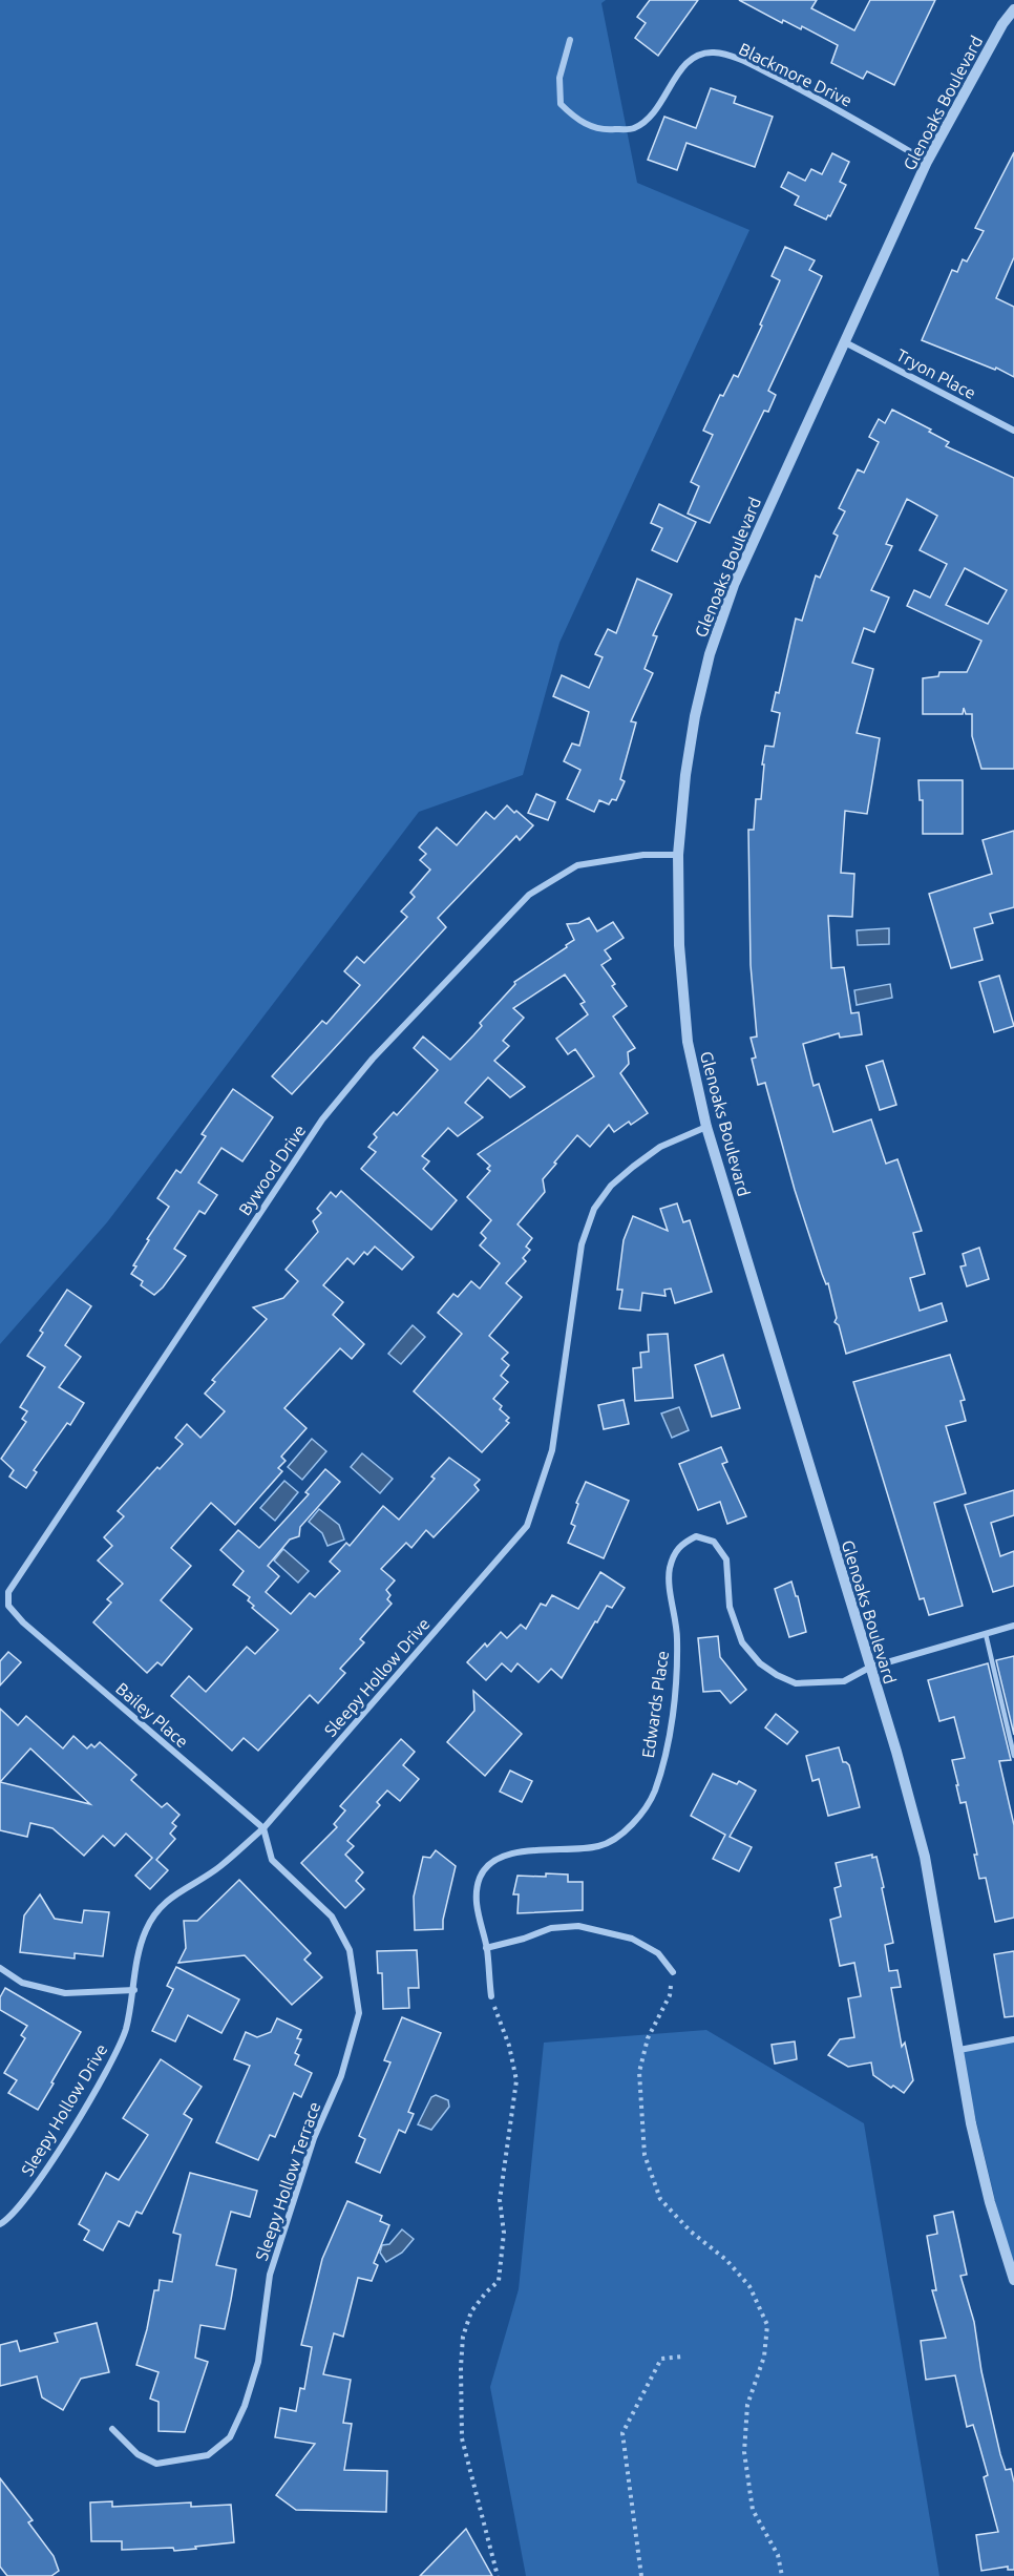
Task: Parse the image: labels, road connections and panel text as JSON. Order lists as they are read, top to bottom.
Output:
{
  "streets": {
    "street": [
      "Blackmore Drive",
      "Glenoaks Boulevard",
      "Tryon Place",
      "Bywood Drive",
      "Sleepy Hollow Drive",
      "Edwards Place",
      "Bailey Place",
      "Sleepy Hollow Terrace"
    ]
  },
  "crossings": [
    ["Blackmore Drive", "Glenoaks Boulevard"],
    ["Glenoaks Boulevard", "Tryon Place"],
    ["Glenoaks Boulevard", "Bywood Drive"],
    ["Glenoaks Boulevard", "Sleepy Hollow Drive"],
    ["Glenoaks Boulevard", "Edwards Place"],
    ["Bywood Drive", "Bailey Place"],
    ["Sleepy Hollow Drive", "Bailey Place"],
    ["Sleepy Hollow Drive", "Sleepy Hollow Terrace"],
    ["Bailey Place", "Sleepy Hollow Terrace"]
  ]
}
